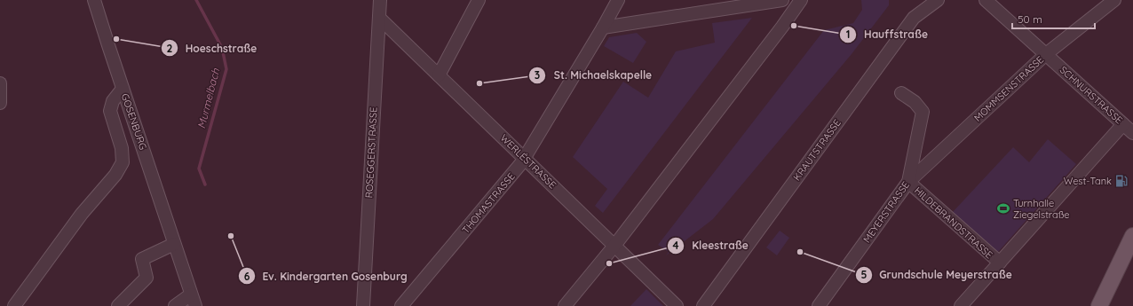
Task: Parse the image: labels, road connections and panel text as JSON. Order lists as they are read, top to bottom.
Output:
{
  "streets": {
    "street": [
      "MOMMSENSTRASSE",
      "SCHNURSTRASSE",
      "GOSENBURG",
      "KRAUTSTRASSE",
      "ROSEGGERSTRASSE",
      "WERLÉSTRASSE",
      "THOMASTRASSE",
      "MEYERSTRASSE",
      "HILDEBRANDSTRASSE"
    ]
  },
  "crossings": [
    ["MOMMSENSTRASSE", "SCHNURSTRASSE"],
    ["MOMMSENSTRASSE", "MEYERSTRASSE"],
    ["MOMMSENSTRASSE", "HILDEBRANDSTRASSE"],
    ["ROSEGGERSTRASSE", "WERLÉSTRASSE"],
    ["WERLÉSTRASSE", "THOMASTRASSE"],
    ["MEYERSTRASSE", "HILDEBRANDSTRASSE"]
  ],
  "water": ["Murmelbach"],
  "places": {
    "other": [
      "Hauffstraße",
      "Hoeschstraße",
      "St. Michaelskapelle",
      "Ev. Kindergarten Gosenburg",
      "Grundschule Meyerstraße",
      "Kleestraße"
    ],
    "fuel station": ["West-Tank"],
    "sports": ["Turnhalle Ziegelstraße"]
  },
  "scale_bar": "50 m"
}
